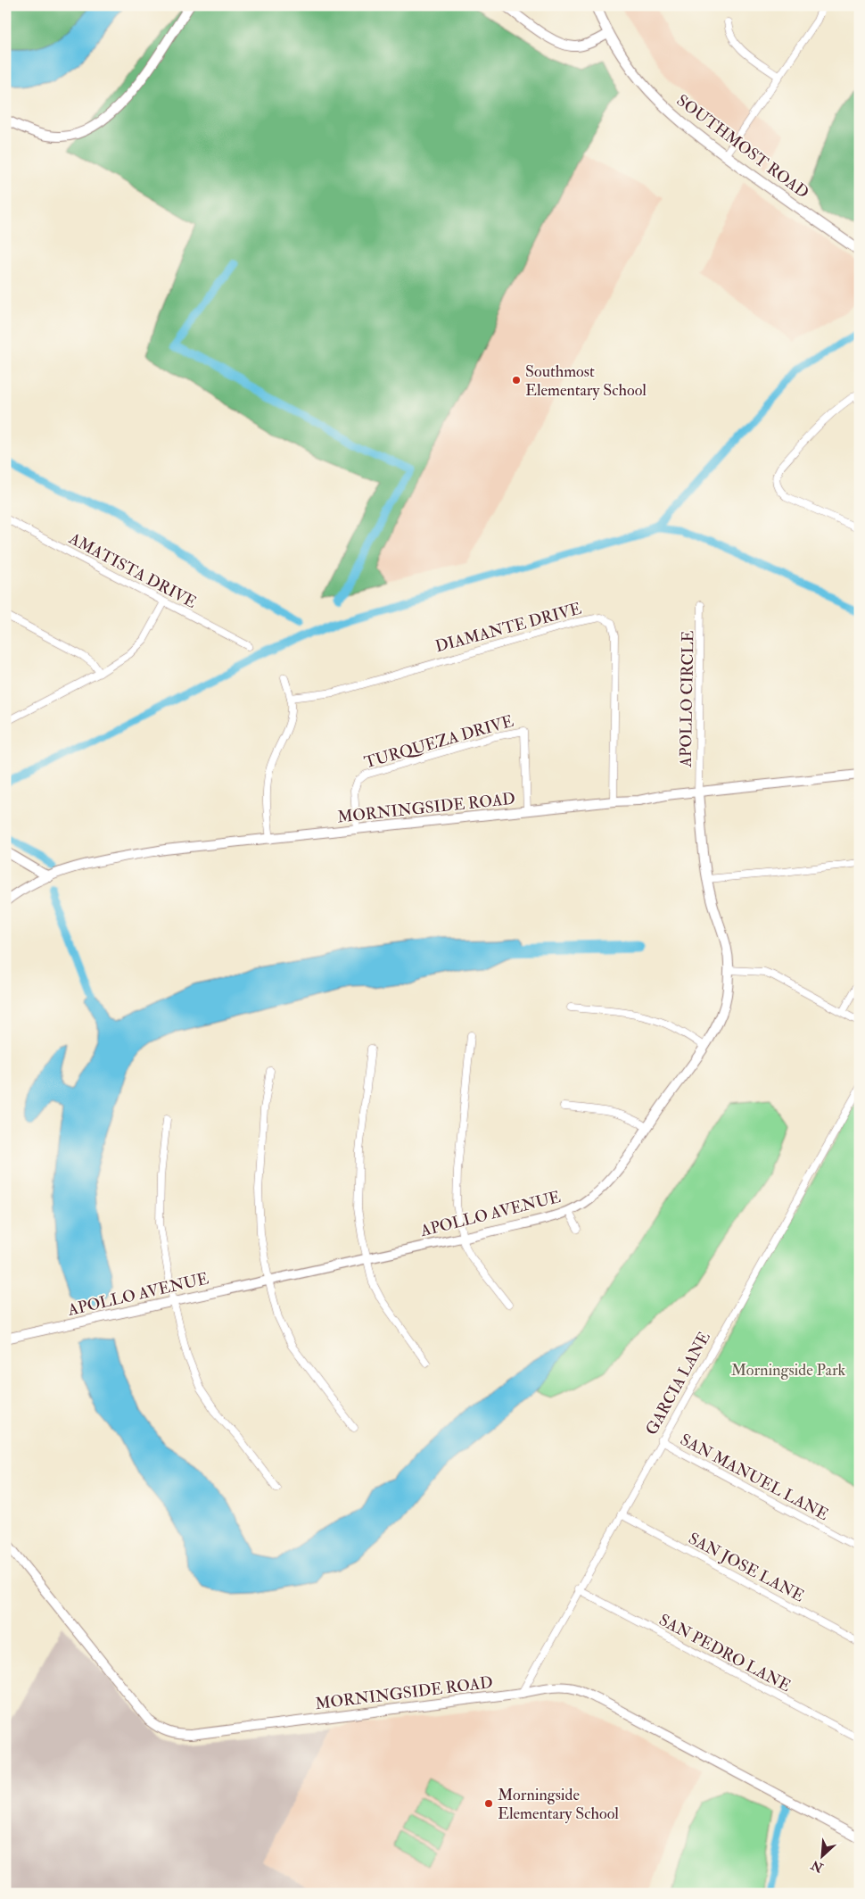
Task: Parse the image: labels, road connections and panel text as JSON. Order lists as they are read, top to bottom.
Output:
{
  "streets": {
    "main road": ["SOUTHMOST ROAD"],
    "street": [
      "AMATISTA DRIVE",
      "DIAMANTE DRIVE",
      "APOLLO CIRCLE",
      "TURQUEZA DRIVE",
      "MORNINGSIDE ROAD",
      "APOLLO AVENUE",
      "GARCIA LANE",
      "SAN MANUEL LANE",
      "SAN JOSE LANE",
      "SAN PEDRO LANE"
    ]
  },
  "crossings": [
    ["DIAMANTE DRIVE", "MORNINGSIDE ROAD"],
    ["APOLLO CIRCLE", "MORNINGSIDE ROAD"],
    ["APOLLO CIRCLE", "APOLLO AVENUE"],
    ["TURQUEZA DRIVE", "MORNINGSIDE ROAD"],
    ["MORNINGSIDE ROAD", "APOLLO AVENUE"],
    ["MORNINGSIDE ROAD", "GARCIA LANE"],
    ["GARCIA LANE", "SAN MANUEL LANE"],
    ["GARCIA LANE", "SAN JOSE LANE"],
    ["GARCIA LANE", "SAN PEDRO LANE"]
  ],
  "parks": ["Morningside Park"],
  "places": ["Southmost Elementary School", "Morningside Elementary School"],
  "north": "bottom left"
}
